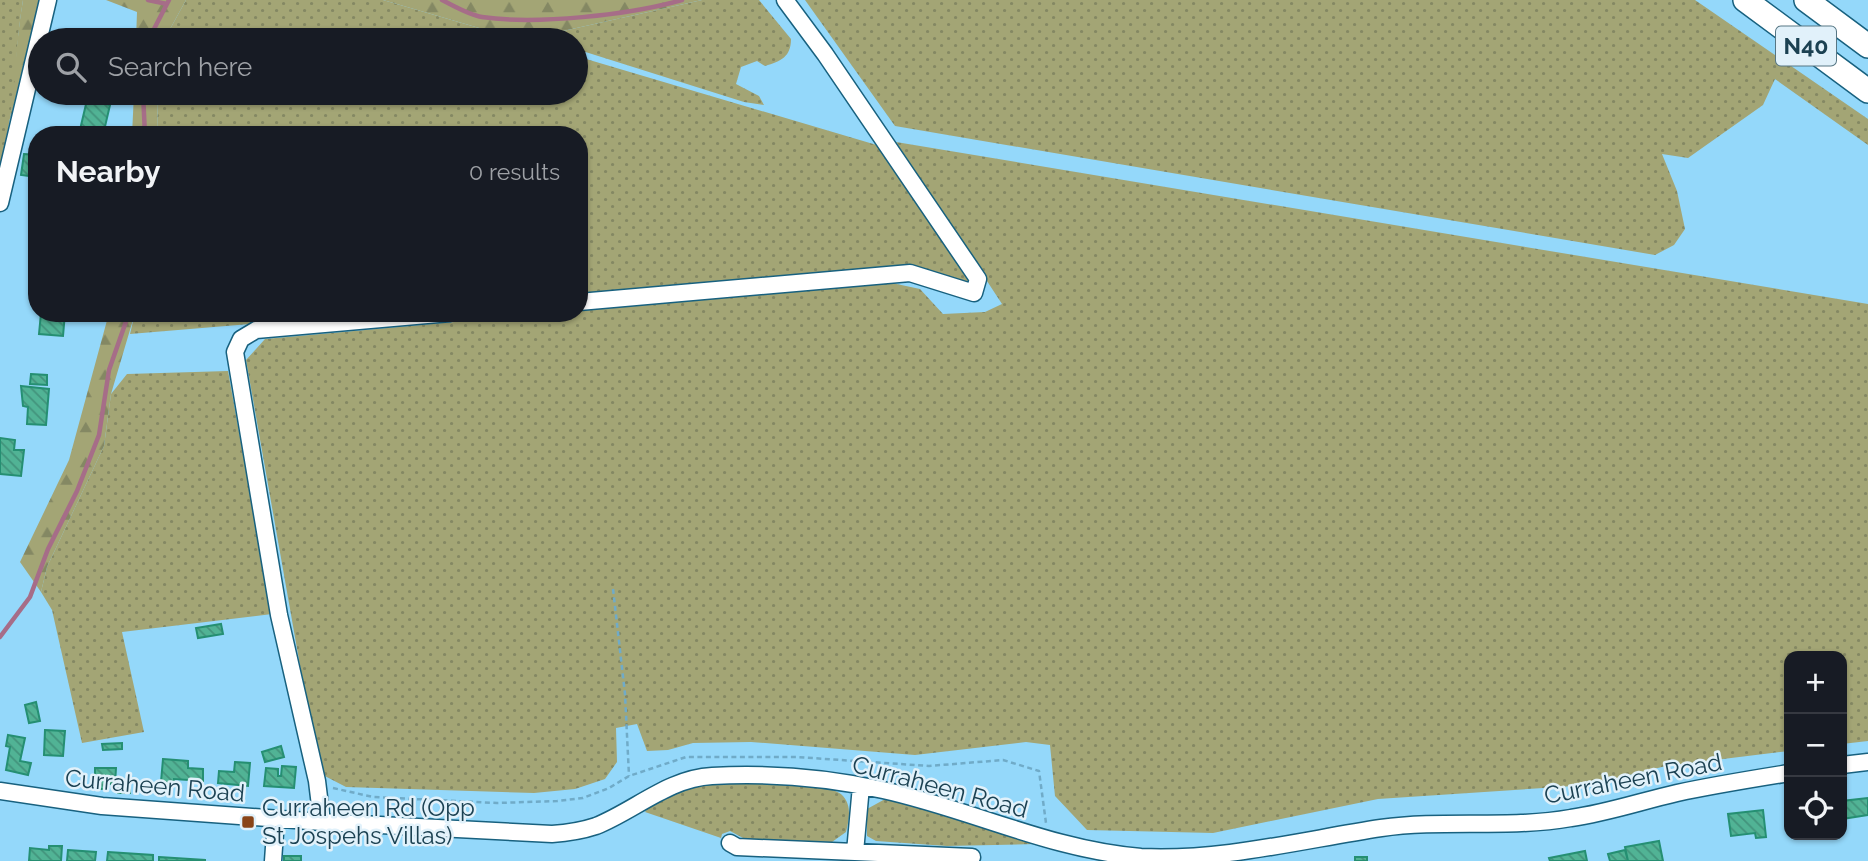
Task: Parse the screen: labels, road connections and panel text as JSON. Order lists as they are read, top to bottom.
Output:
{
  "streets": {
    "highway": ["N40"],
    "street": ["Curraheen Road"]
  },
  "places": {
    "transit": ["Curraheen Rd (Opp St Jospehs Villas)"]
  },
  "page": {
    "search": "Search here",
    "heading": ["Nearby", "0 results"],
    "map_buttons": ["+", "−"]
  }
}
